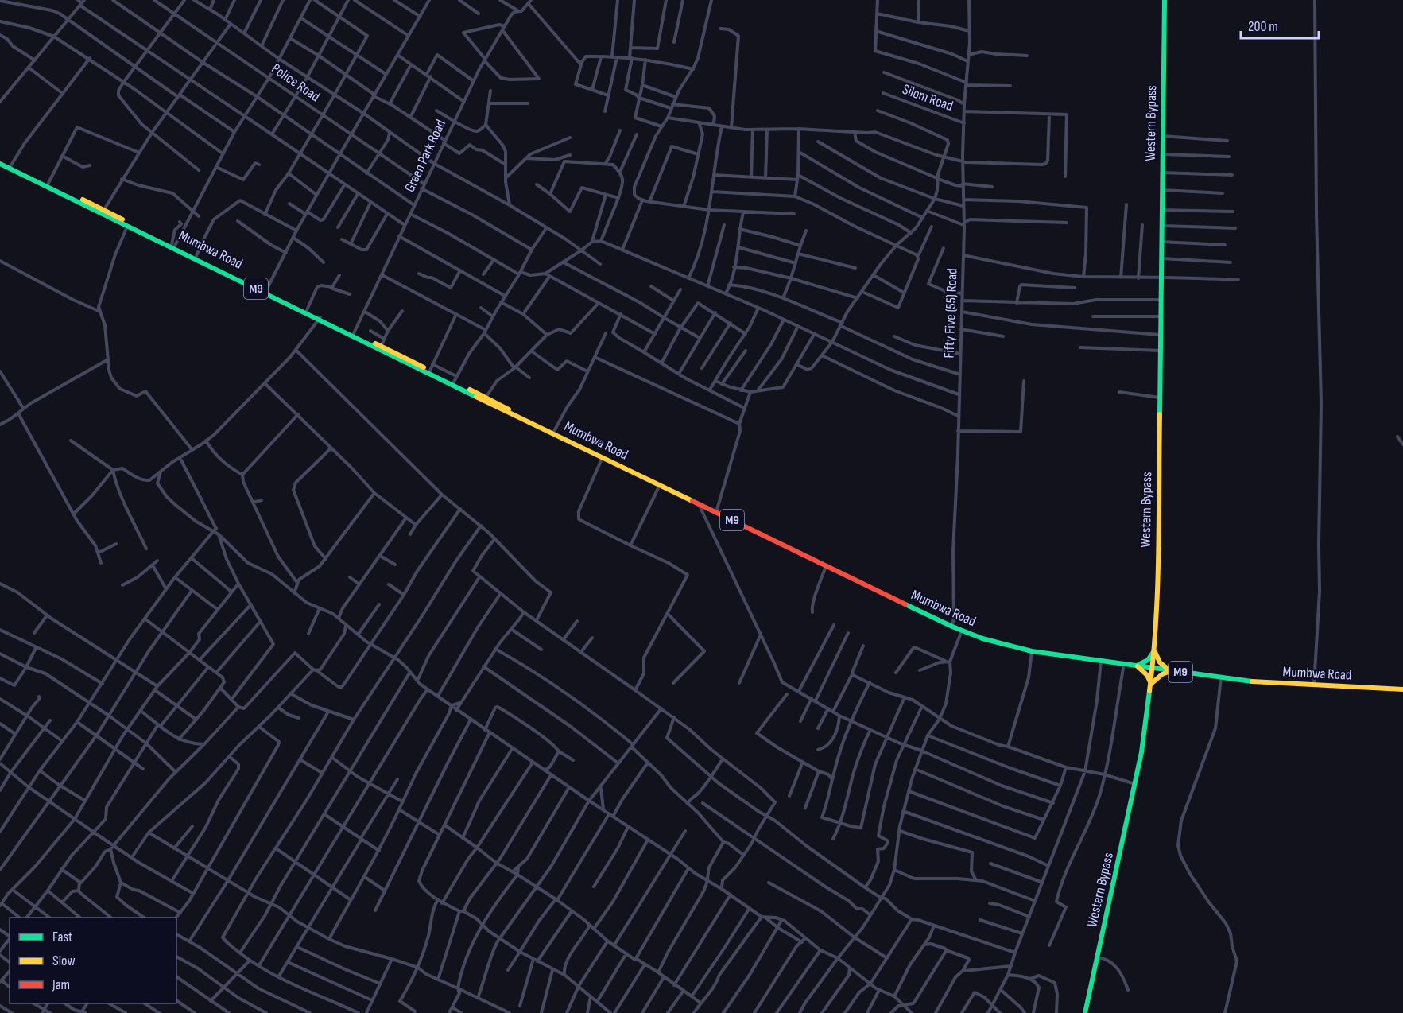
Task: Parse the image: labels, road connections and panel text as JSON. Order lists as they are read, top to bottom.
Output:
{
  "streets": {
    "main road": ["Western Bypass", "Mumbwa Road", "M9"],
    "street": [
      "Police Road",
      "Silom Road",
      "Green Park Road",
      "Fifty Five (55) Road"
    ]
  },
  "crossings": [
    ["Police Road", "Green Park Road"],
    ["Silom Road", "Fifty Five (55) Road"],
    ["Western Bypass", "Mumbwa Road"],
    ["Green Park Road", "Mumbwa Road"],
    ["Mumbwa Road", "Fifty Five (55) Road"]
  ],
  "legend": ["Fast", "Slow", "Jam"],
  "scale_bar": "200 m"
}
